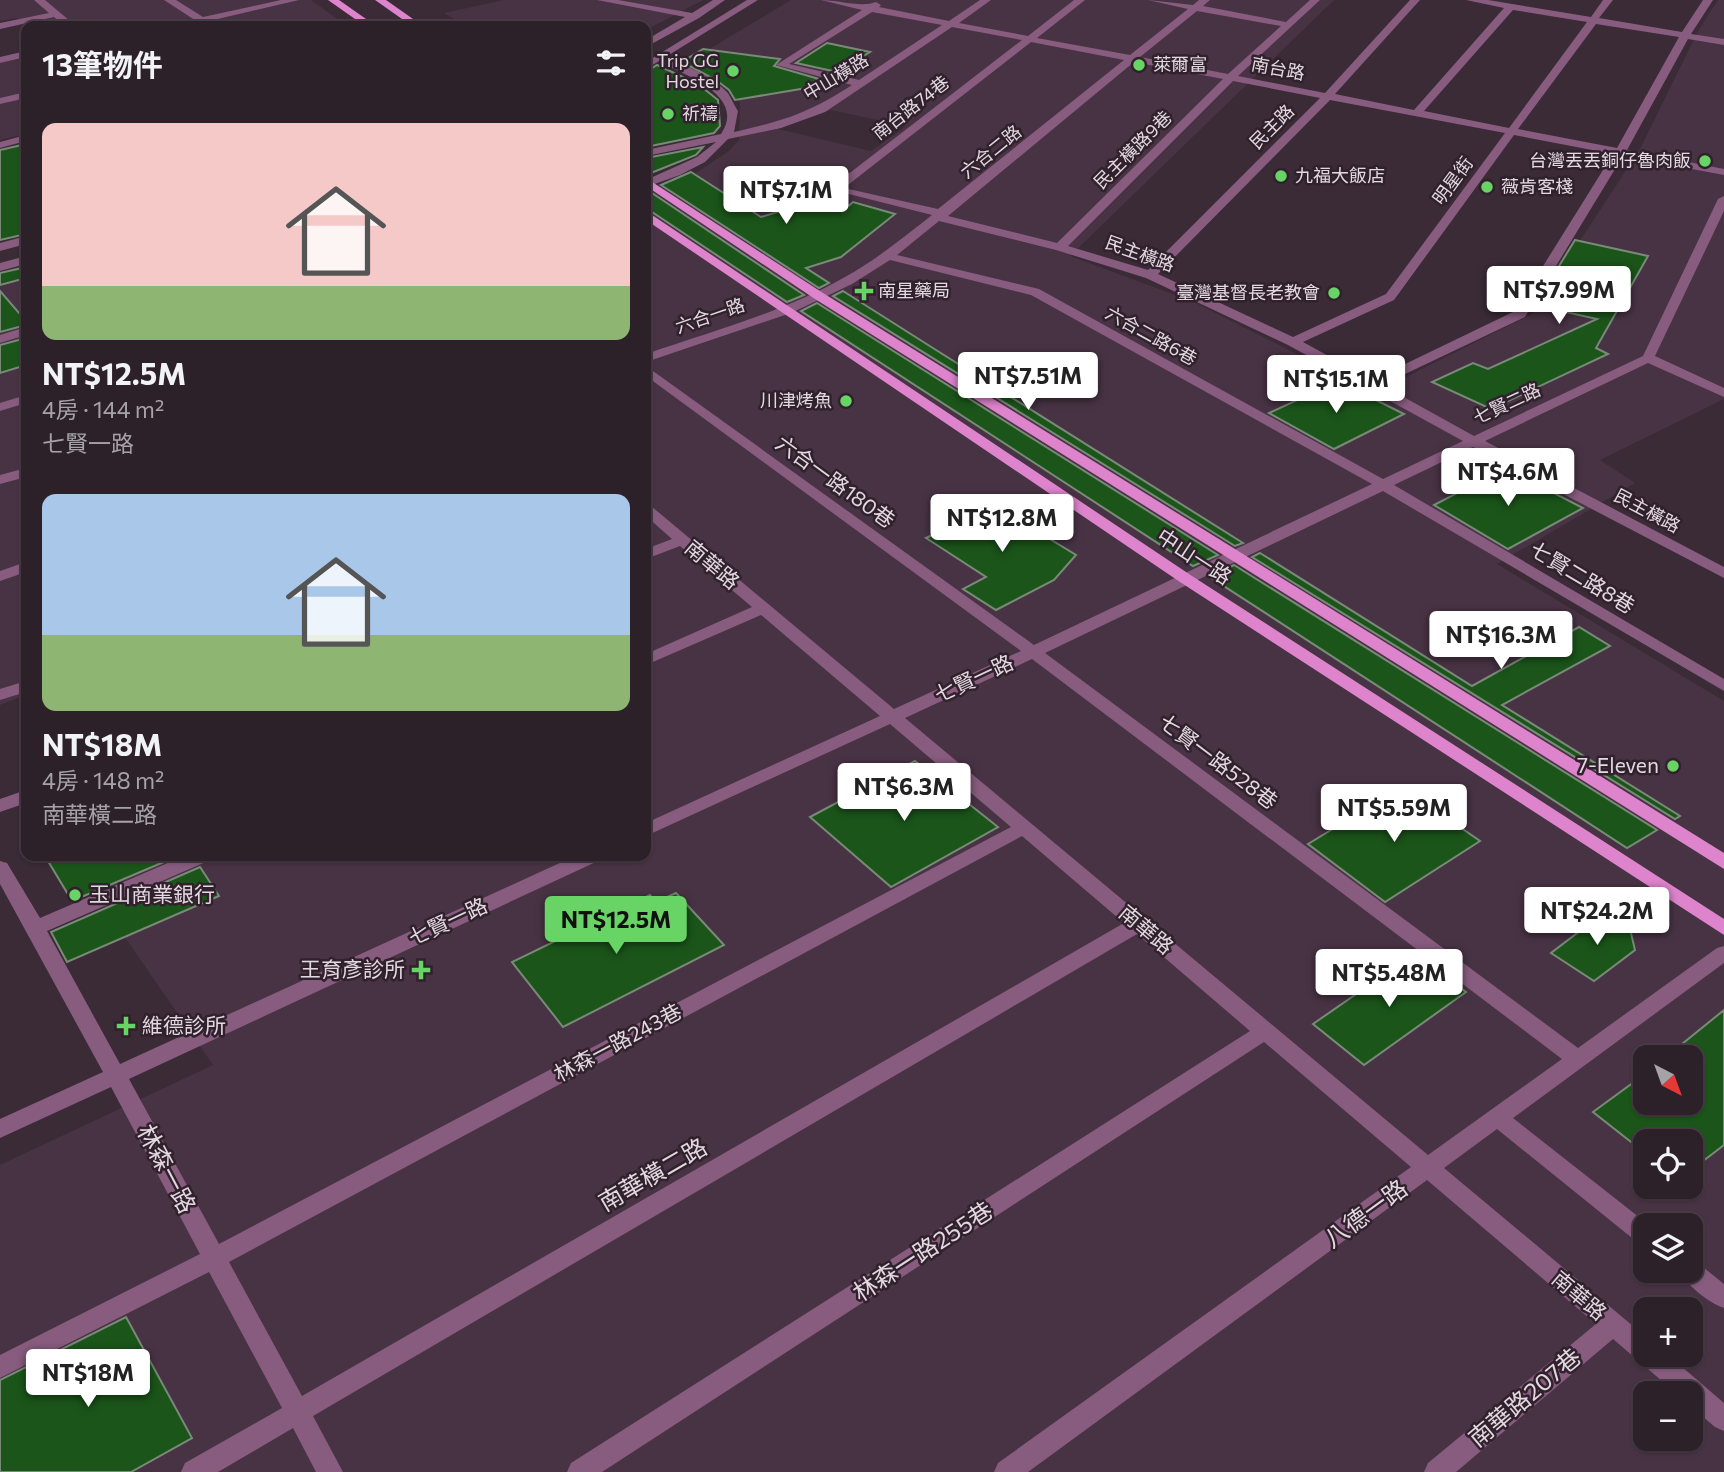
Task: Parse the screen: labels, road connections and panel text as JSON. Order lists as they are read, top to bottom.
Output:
{
  "streets": {
    "main road": ["中山一路"],
    "street": [
      "南台路",
      "中山橫路",
      "南台路74巷",
      "民主路",
      "民主橫路9巷",
      "六合二路",
      "明星街",
      "民主橫路",
      "六合一路",
      "六合二路6巷",
      "七賢二路",
      "六合一路180巷",
      "南華路",
      "七賢二路8巷",
      "七賢一路",
      "七賢一路528巷",
      "林森一路243巷",
      "林森一路",
      "南華橫二路",
      "八德一路",
      "林森一路255巷",
      "南華路207巷"
    ]
  },
  "crossings": [
    ["南台路", "中山橫路"],
    ["南台路", "南台路74巷"],
    ["南台路", "民主路"],
    ["南台路", "民主橫路9巷"],
    ["南台路", "六合二路"],
    ["南台路", "明星街"],
    ["南台路74巷", "六合二路"],
    ["南台路74巷", "民主橫路"],
    ["民主路", "民主橫路"],
    ["民主橫路9巷", "民主橫路"],
    ["六合二路", "民主橫路"],
    ["六合二路", "六合一路"],
    ["六合二路", "六合二路6巷"],
    ["六合二路", "中山一路"],
    ["明星街", "民主橫路"],
    ["民主橫路", "七賢二路"],
    ["六合一路", "中山一路"],
    ["六合二路6巷", "七賢二路"],
    ["六合二路6巷", "七賢二路8巷"],
    ["七賢二路", "中山一路"],
    ["七賢二路", "七賢二路8巷"],
    ["七賢二路", "七賢一路"],
    ["六合一路180巷", "七賢一路"],
    ["六合一路180巷", "七賢一路528巷"],
    ["中山一路", "七賢一路"],
    ["南華路", "七賢一路"],
    ["南華路", "林森一路243巷"],
    ["南華路", "南華橫二路"],
    ["南華路", "八德一路"],
    ["南華路", "林森一路255巷"],
    ["南華路", "南華路207巷"],
    ["七賢一路", "七賢一路528巷"],
    ["七賢一路", "林森一路"],
    ["七賢一路528巷", "八德一路"],
    ["林森一路243巷", "林森一路"],
    ["林森一路", "南華橫二路"]
  ],
  "places": {
    "other": [
      "萊爾富",
      "Trip GG Hostel",
      "祈禱",
      "台灣丟丟銅仔魯肉飯",
      "九福大飯店",
      "薇肯客棧",
      "臺灣基督長老教會",
      "川津烤魚",
      "7-Eleven",
      "玉山商業銀行"
    ],
    "health": ["南星藥局", "王育彥診所", "維德診所"]
  },
  "north": "bottom right",
  "page": {
    "heading": "13筆物件",
    "list": [
      {
        "name": "NT$12.5M",
        "note": "4房 · 144 m² · 七賢一路"
      },
      {
        "name": "NT$18M",
        "note": "4房 · 148 m² · 南華橫二路"
      }
    ],
    "price": [
      "NT$7.1M",
      "NT$7.99M",
      "NT$7.51M",
      "NT$15.1M",
      "NT$4.6M",
      "NT$12.8M",
      "NT$16.3M",
      "NT$6.3M",
      "NT$5.59M",
      "NT$24.2M",
      "NT$12.5M",
      "NT$5.48M",
      "NT$18M"
    ],
    "map_buttons": ["+", "−"]
  }
}
